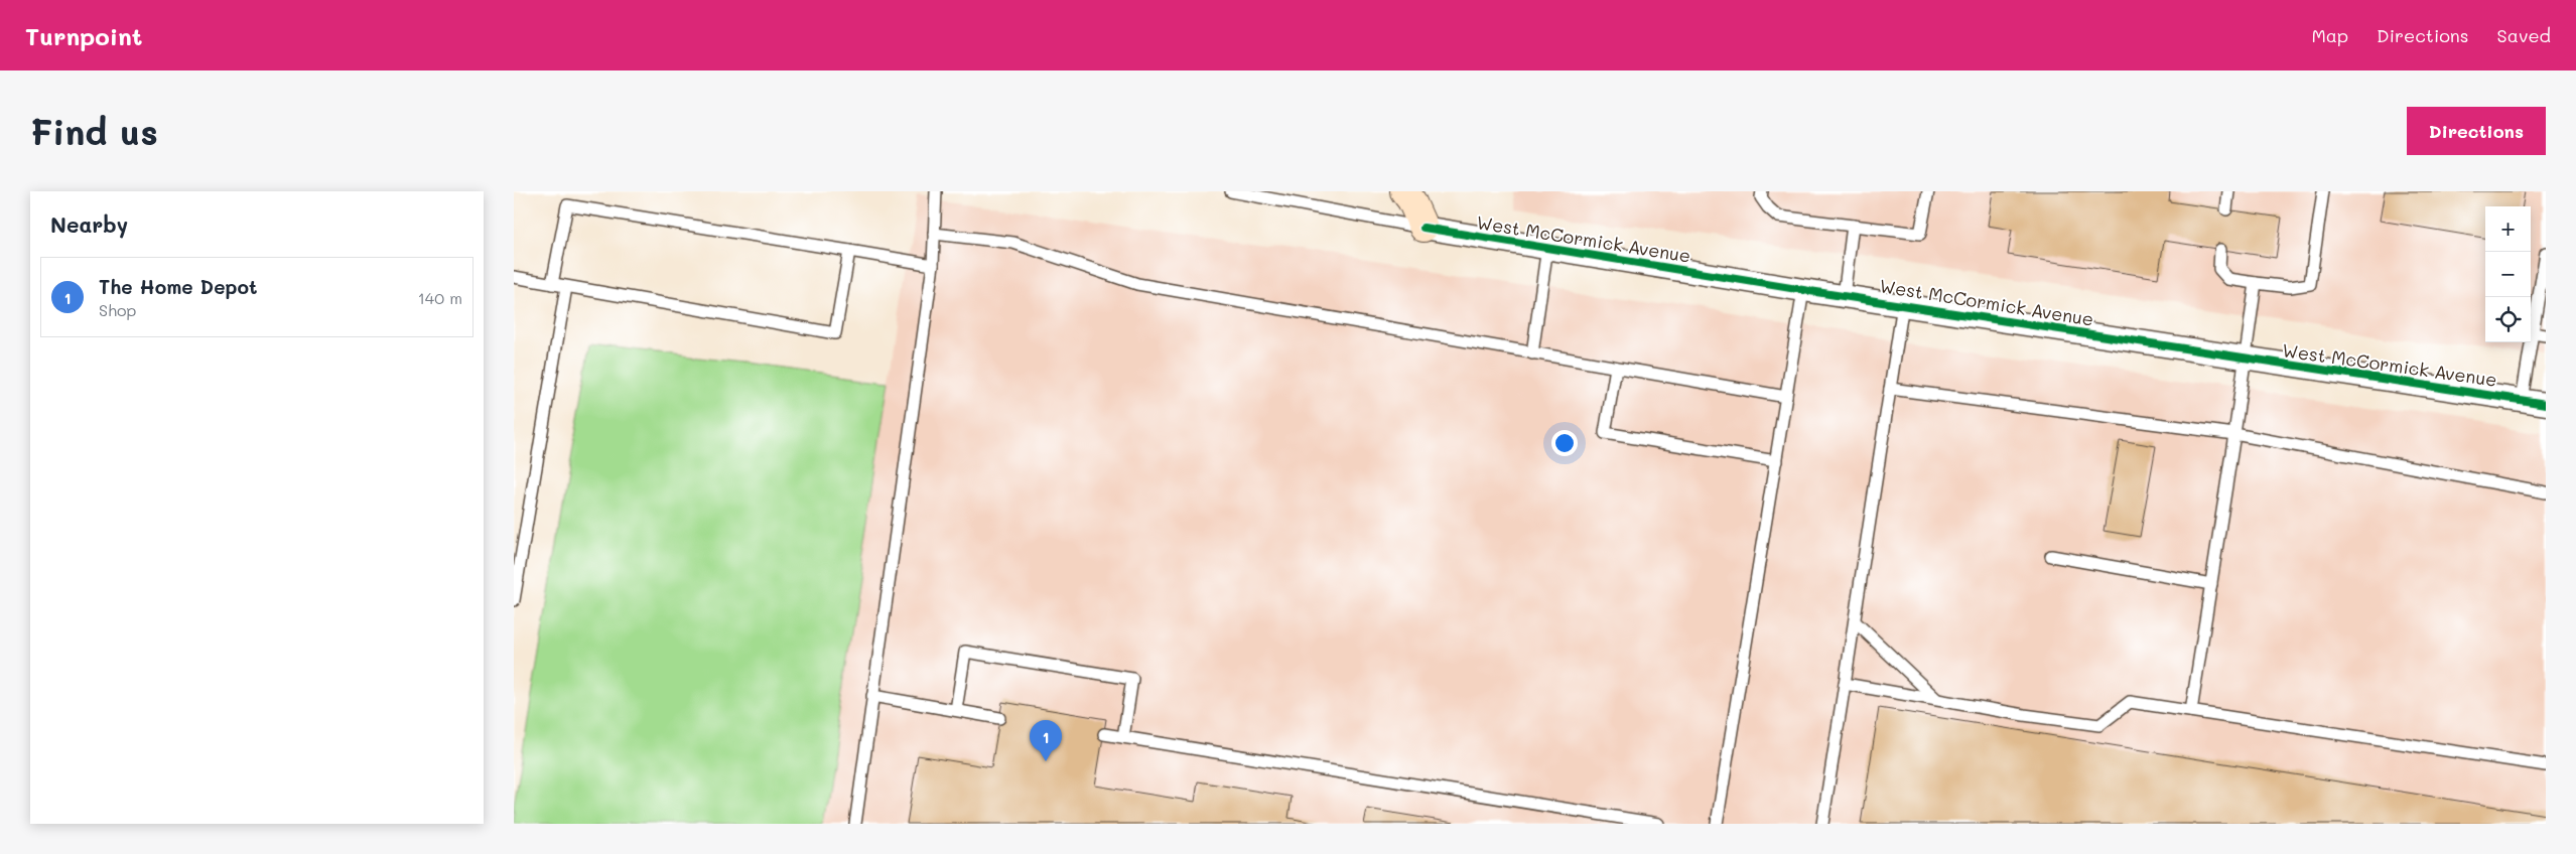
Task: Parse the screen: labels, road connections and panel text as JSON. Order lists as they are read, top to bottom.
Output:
{
  "streets": {
    "street": ["West McCormick Avenue"]
  },
  "page": {
    "header": "Turnpoint",
    "nav": ["Map", "Directions", "Saved"],
    "buttons": "Directions",
    "title": "Find us",
    "heading": "Nearby",
    "map_buttons": ["+", "−"],
    "list": [
      {
        "mark": "1",
        "name": "The Home Depot",
        "note": "Shop",
        "value": "140 m"
      }
    ],
    "pins": "1"
  }
}
